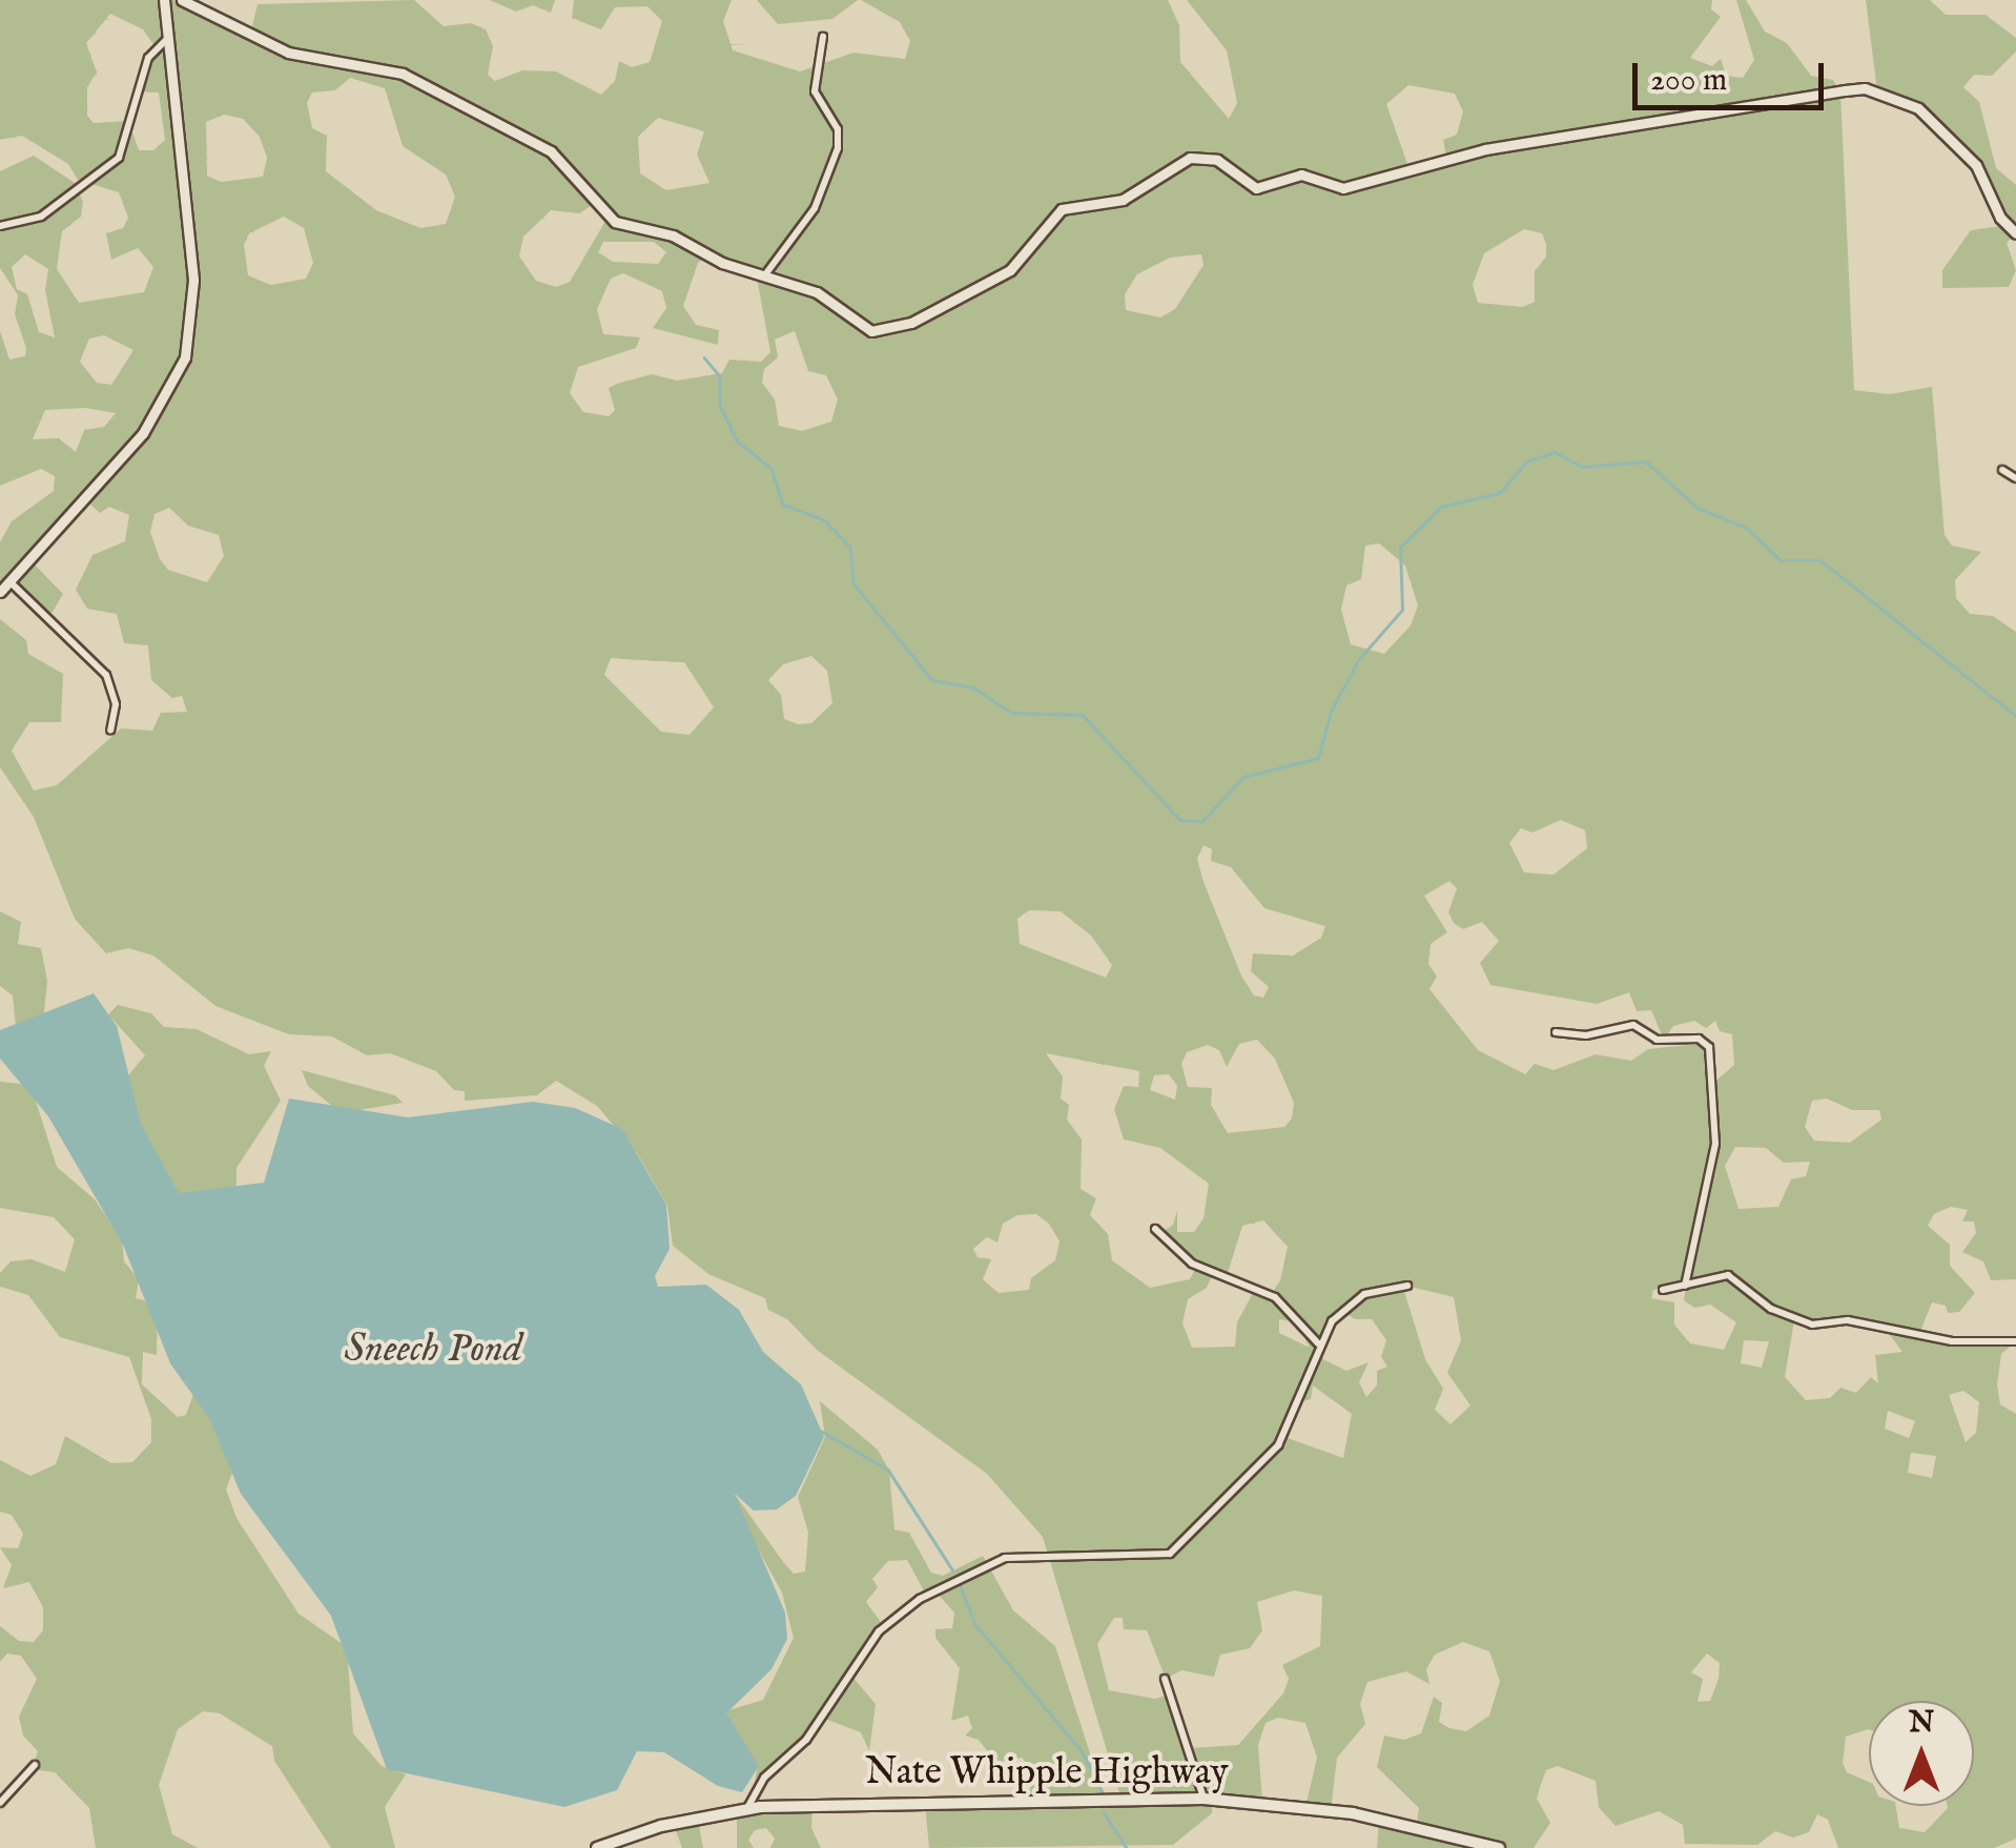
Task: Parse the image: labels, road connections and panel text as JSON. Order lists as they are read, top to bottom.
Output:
{
  "streets": {
    "main road": ["Nate Whipple Highway"]
  },
  "water": ["Sneech Pond"],
  "scale_bar": "200 m",
  "north": "top"
}
